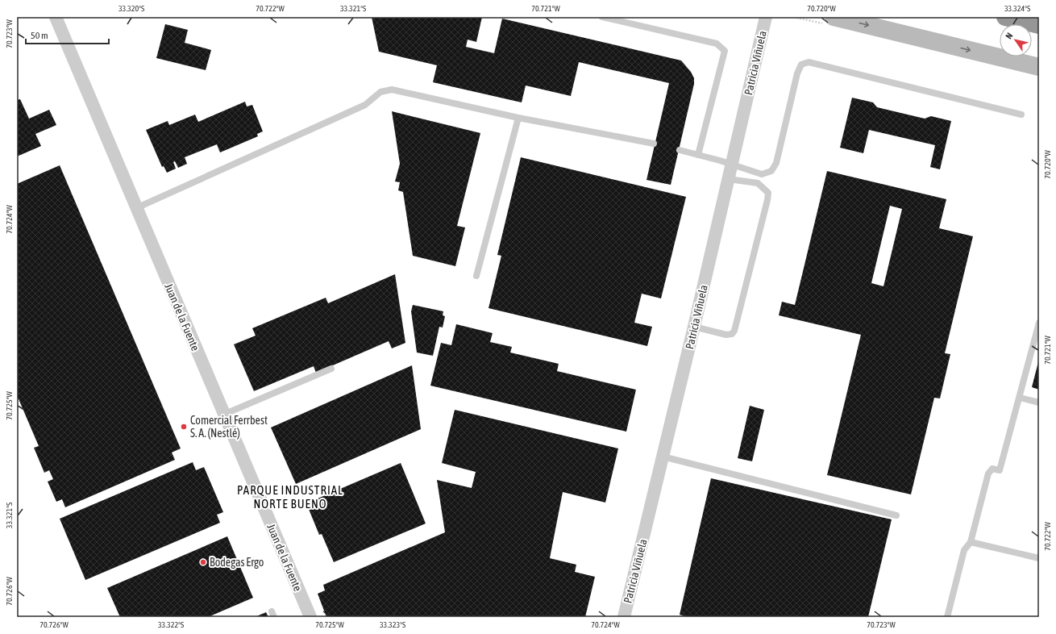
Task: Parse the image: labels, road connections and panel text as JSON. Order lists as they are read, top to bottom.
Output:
{
  "streets": {
    "street": ["Patricia Viñuela", "Juan de la Fuente"]
  },
  "districts": ["PARQUE INDUSTRIAL NORTE BUENO"],
  "places": ["Comercial Ferrbest S. A. (Nestlé)", "Bodegas Ergo"],
  "scale_bar": "50 m",
  "north": "top left",
  "coordinates": [
    "33.320°S",
    "70.722°W",
    "33.321°S",
    "70.721°W",
    "70.720°W",
    "33.324°S",
    "70.723°W",
    "70.724°W",
    "70.725°W",
    "70.726°W",
    "33.322°S",
    "33.323°S"
  ]
}
